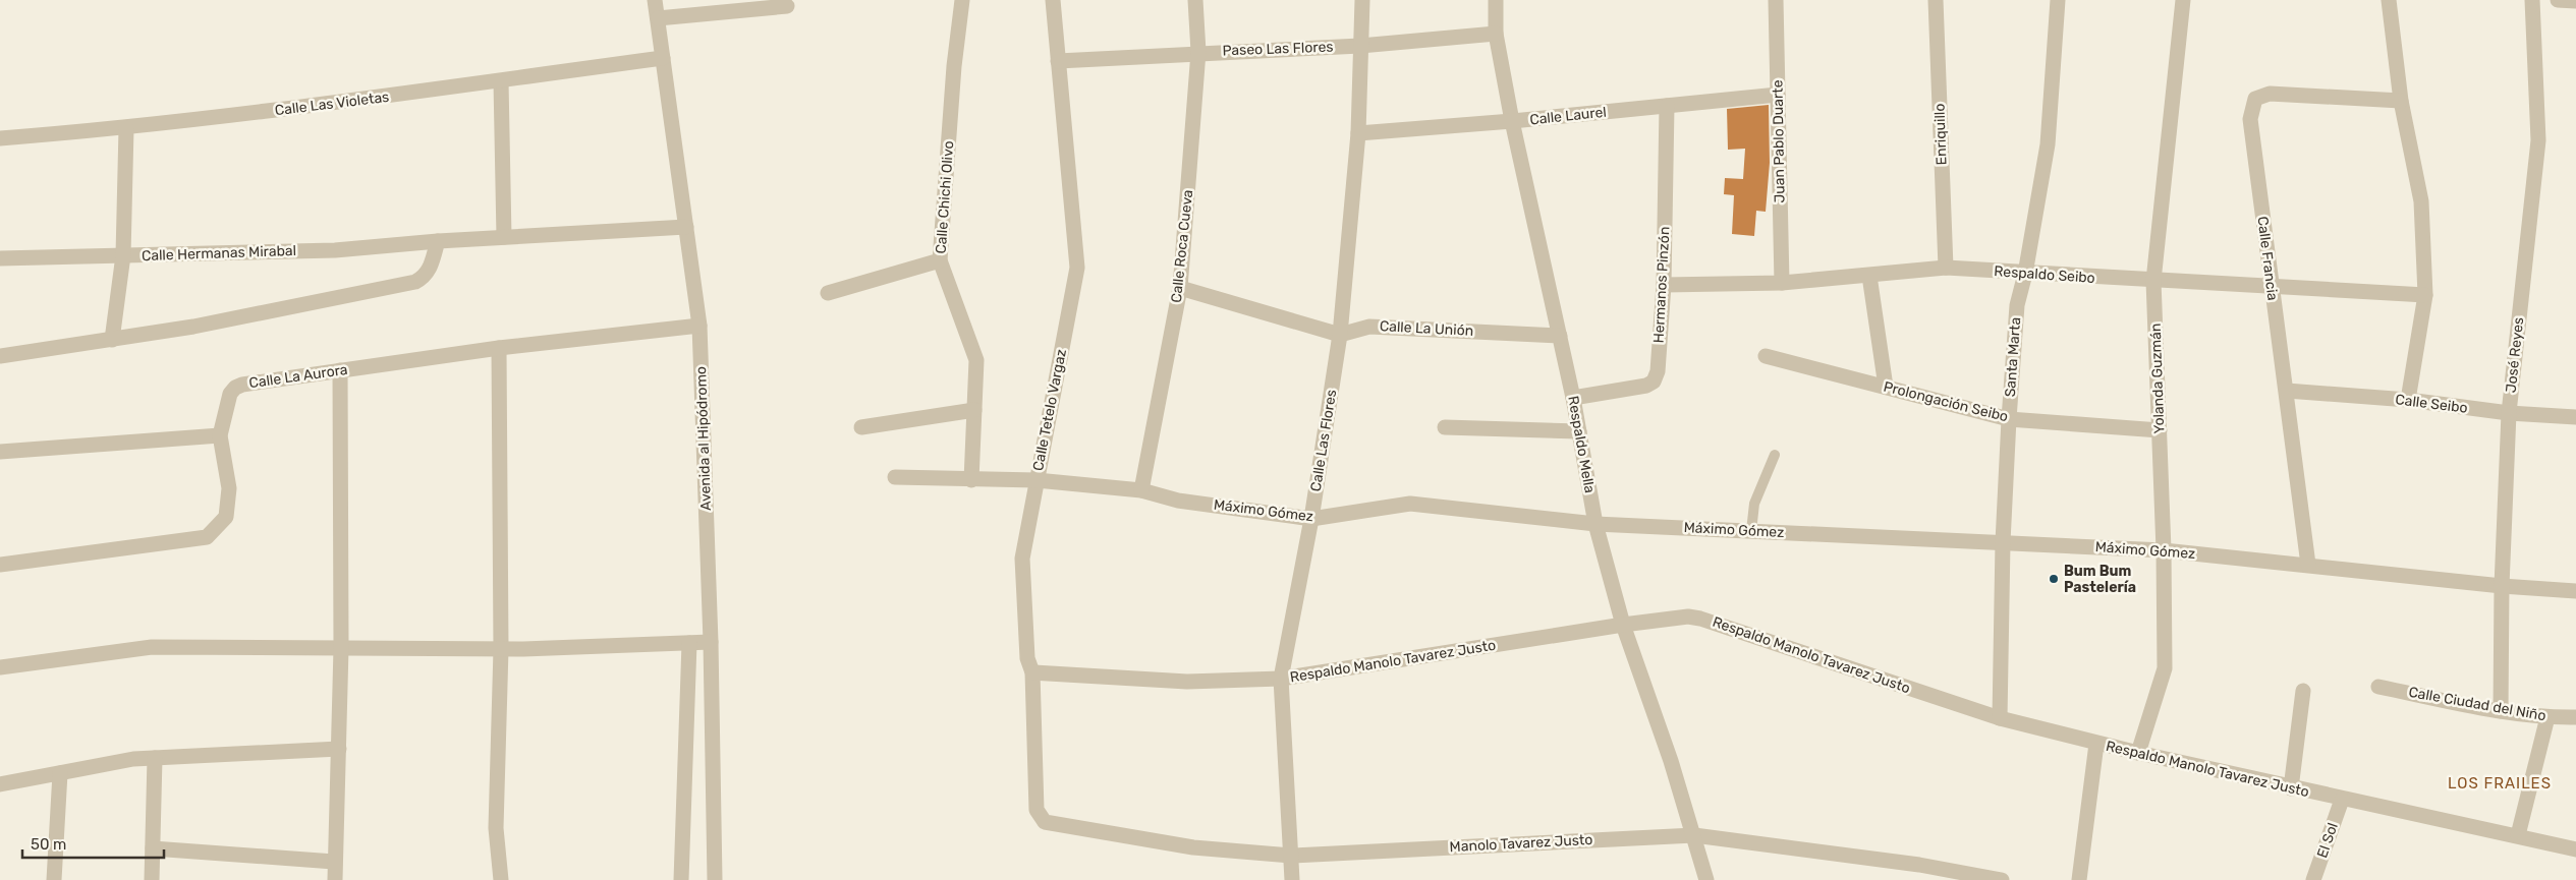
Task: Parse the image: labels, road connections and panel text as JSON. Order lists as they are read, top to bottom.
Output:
{
  "streets": {
    "street": [
      "Paseo Las Flores",
      "Calle Las Violetas",
      "Calle Laurel",
      "Enriquillo",
      "Juan Pablo Duarte",
      "Calle Chichi Olivo",
      "Calle Roca Cueva",
      "Calle Hermanas Mirabal",
      "Calle Francia",
      "Respaldo Seibo",
      "Hermanos Pinzón",
      "Calle La Unión",
      "José Reyes",
      "Santa Marta",
      "Calle La Aurora",
      "Yolanda Guzmán",
      "Prolongación Seibo",
      "Calle Seibo",
      "Calle Tetelo Vargaz",
      "Avenida al Hipódromo",
      "Calle Las Flores",
      "Respaldo Mella",
      "Máximo Gómez",
      "Respaldo Manolo Tavarez Justo",
      "Calle Ciudad del Niño",
      "El Sol",
      "Manolo Tavarez Justo"
    ]
  },
  "crossings": [
    ["Paseo Las Flores", "Calle Roca Cueva"],
    ["Paseo Las Flores", "Calle Tetelo Vargaz"],
    ["Paseo Las Flores", "Calle Las Flores"],
    ["Paseo Las Flores", "Respaldo Mella"],
    ["Calle Las Violetas", "Avenida al Hipódromo"],
    ["Calle Laurel", "Juan Pablo Duarte"],
    ["Calle Laurel", "Hermanos Pinzón"],
    ["Calle Laurel", "Calle Las Flores"],
    ["Calle Laurel", "Respaldo Mella"],
    ["Enriquillo", "Respaldo Seibo"],
    ["Juan Pablo Duarte", "Respaldo Seibo"],
    ["Calle Chichi Olivo", "Máximo Gómez"],
    ["Calle Roca Cueva", "Máximo Gómez"],
    ["Calle Hermanas Mirabal", "Avenida al Hipódromo"],
    ["Calle Francia", "Respaldo Seibo"],
    ["Calle Francia", "Calle Seibo"],
    ["Calle Francia", "Máximo Gómez"],
    ["Respaldo Seibo", "Hermanos Pinzón"],
    ["Respaldo Seibo", "Santa Marta"],
    ["Respaldo Seibo", "Yolanda Guzmán"],
    ["Hermanos Pinzón", "Respaldo Mella"],
    ["Calle La Unión", "Calle Las Flores"],
    ["Calle La Unión", "Respaldo Mella"],
    ["José Reyes", "Calle Seibo"],
    ["José Reyes", "Máximo Gómez"],
    ["José Reyes", "Calle Ciudad del Niño"],
    ["Santa Marta", "Prolongación Seibo"],
    ["Santa Marta", "Máximo Gómez"],
    ["Santa Marta", "Respaldo Manolo Tavarez Justo"],
    ["Calle La Aurora", "Avenida al Hipódromo"],
    ["Yolanda Guzmán", "Prolongación Seibo"],
    ["Yolanda Guzmán", "Máximo Gómez"],
    ["Yolanda Guzmán", "Respaldo Manolo Tavarez Justo"],
    ["Calle Tetelo Vargaz", "Máximo Gómez"],
    ["Calle Tetelo Vargaz", "Respaldo Manolo Tavarez Justo"],
    ["Calle Tetelo Vargaz", "Manolo Tavarez Justo"],
    ["Calle Las Flores", "Máximo Gómez"],
    ["Calle Las Flores", "Respaldo Manolo Tavarez Justo"],
    ["Calle Las Flores", "Manolo Tavarez Justo"],
    ["Respaldo Mella", "Máximo Gómez"],
    ["Respaldo Mella", "Respaldo Manolo Tavarez Justo"],
    ["Respaldo Mella", "Manolo Tavarez Justo"],
    ["Respaldo Manolo Tavarez Justo", "El Sol"]
  ],
  "districts": ["LOS FRAILES"],
  "places": ["Bum Bum Pastelería"],
  "scale_bar": "50 m"
}
